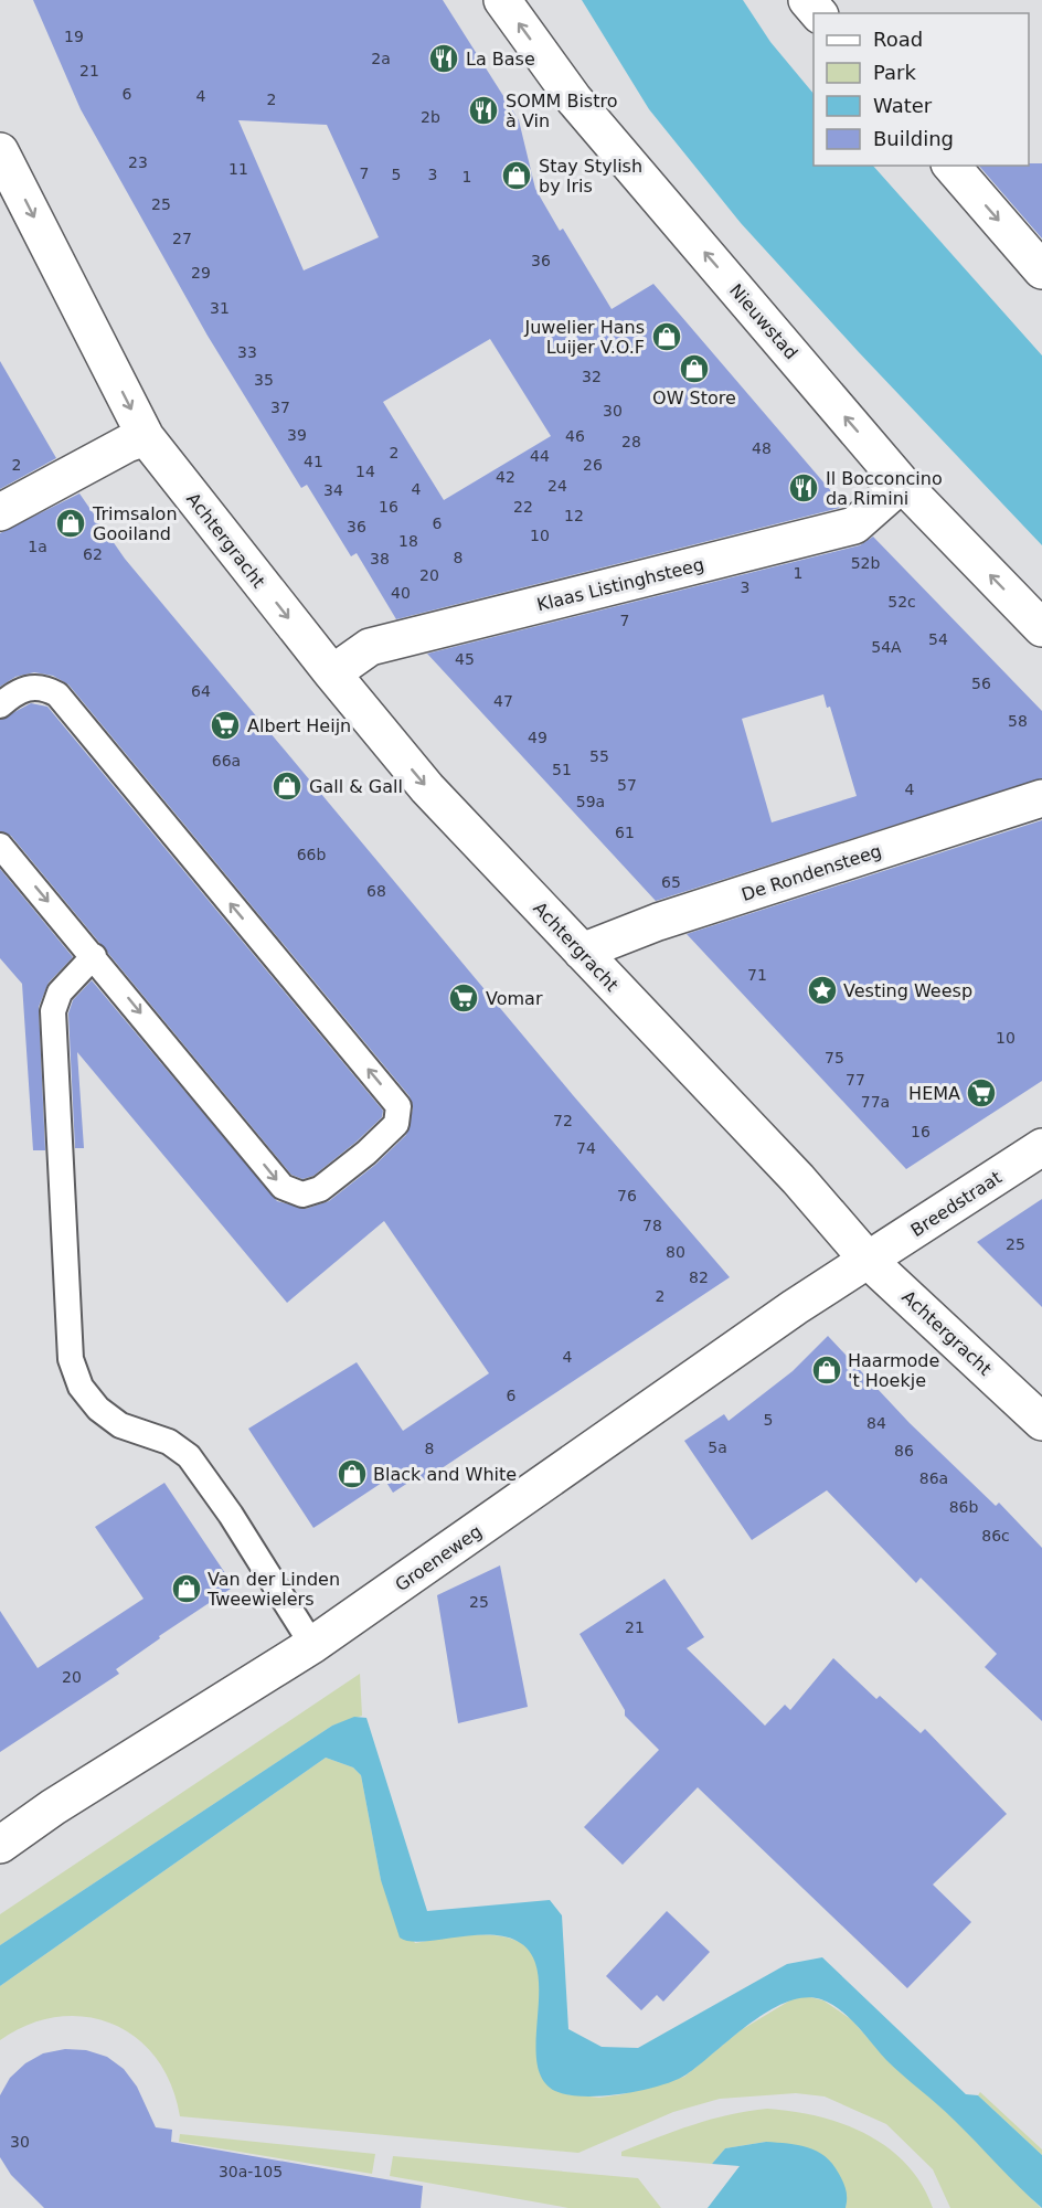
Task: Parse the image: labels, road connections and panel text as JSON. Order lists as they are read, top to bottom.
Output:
{
  "streets": {
    "street": [
      "Nieuwstad",
      "Achtergracht",
      "Klaas Listinghsteeg",
      "De Rondensteeg",
      "Breedstraat",
      "Groeneweg"
    ]
  },
  "crossings": [
    ["Nieuwstad", "Klaas Listinghsteeg"],
    ["Achtergracht", "Klaas Listinghsteeg"],
    ["Achtergracht", "De Rondensteeg"],
    ["Achtergracht", "Breedstraat"],
    ["Achtergracht", "Groeneweg"],
    ["Breedstraat", "Groeneweg"]
  ],
  "one_way": ["Nieuwstad", "Achtergracht"],
  "places": {
    "restaurant": ["La Base", "SOMM Bistro à Vin", "Il Bocconcino da Rimini"],
    "shop": [
      "Stay Stylish by Iris",
      "Juwelier Hans Luijer V.O.F",
      "OW Store",
      "Trimsalon Gooiland",
      "Gall & Gall",
      "Haarmode 't Hoekje",
      "Black and White",
      "Van der Linden Tweewielers"
    ],
    "supermarket": ["Albert Heijn", "Vomar", "HEMA"],
    "place": ["Vesting Weesp"]
  },
  "house_numbers": [
    "19",
    "2a",
    "21",
    "6",
    "4",
    "2",
    "2b",
    "23",
    "11",
    "7",
    "5",
    "3",
    "1",
    "25",
    "27",
    "36",
    "29",
    "31",
    "33",
    "32",
    "35",
    "37",
    "30",
    "39",
    "46",
    "28",
    "48",
    "2",
    "44",
    "41",
    "2",
    "26",
    "14",
    "42",
    "24",
    "4",
    "34",
    "16",
    "22",
    "12",
    "6",
    "36",
    "10",
    "18",
    "1a",
    "62",
    "8",
    "38",
    "52b",
    "1",
    "20",
    "3",
    "40",
    "52c",
    "7",
    "54",
    "54A",
    "45",
    "56",
    "64",
    "47",
    "58",
    "49",
    "55",
    "66a",
    "51",
    "57",
    "4",
    "59a",
    "61",
    "66b",
    "65",
    "68",
    "71",
    "10",
    "75",
    "77",
    "77a",
    "72",
    "16",
    "74",
    "76",
    "78",
    "25",
    "80",
    "82",
    "2",
    "4",
    "6",
    "5",
    "84",
    "5a",
    "8",
    "86",
    "86a",
    "86b",
    "86c",
    "25",
    "21",
    "20",
    "30",
    "30a-105"
  ],
  "legend": [
    "Road",
    "Park",
    "Water",
    "Building"
  ]
}
